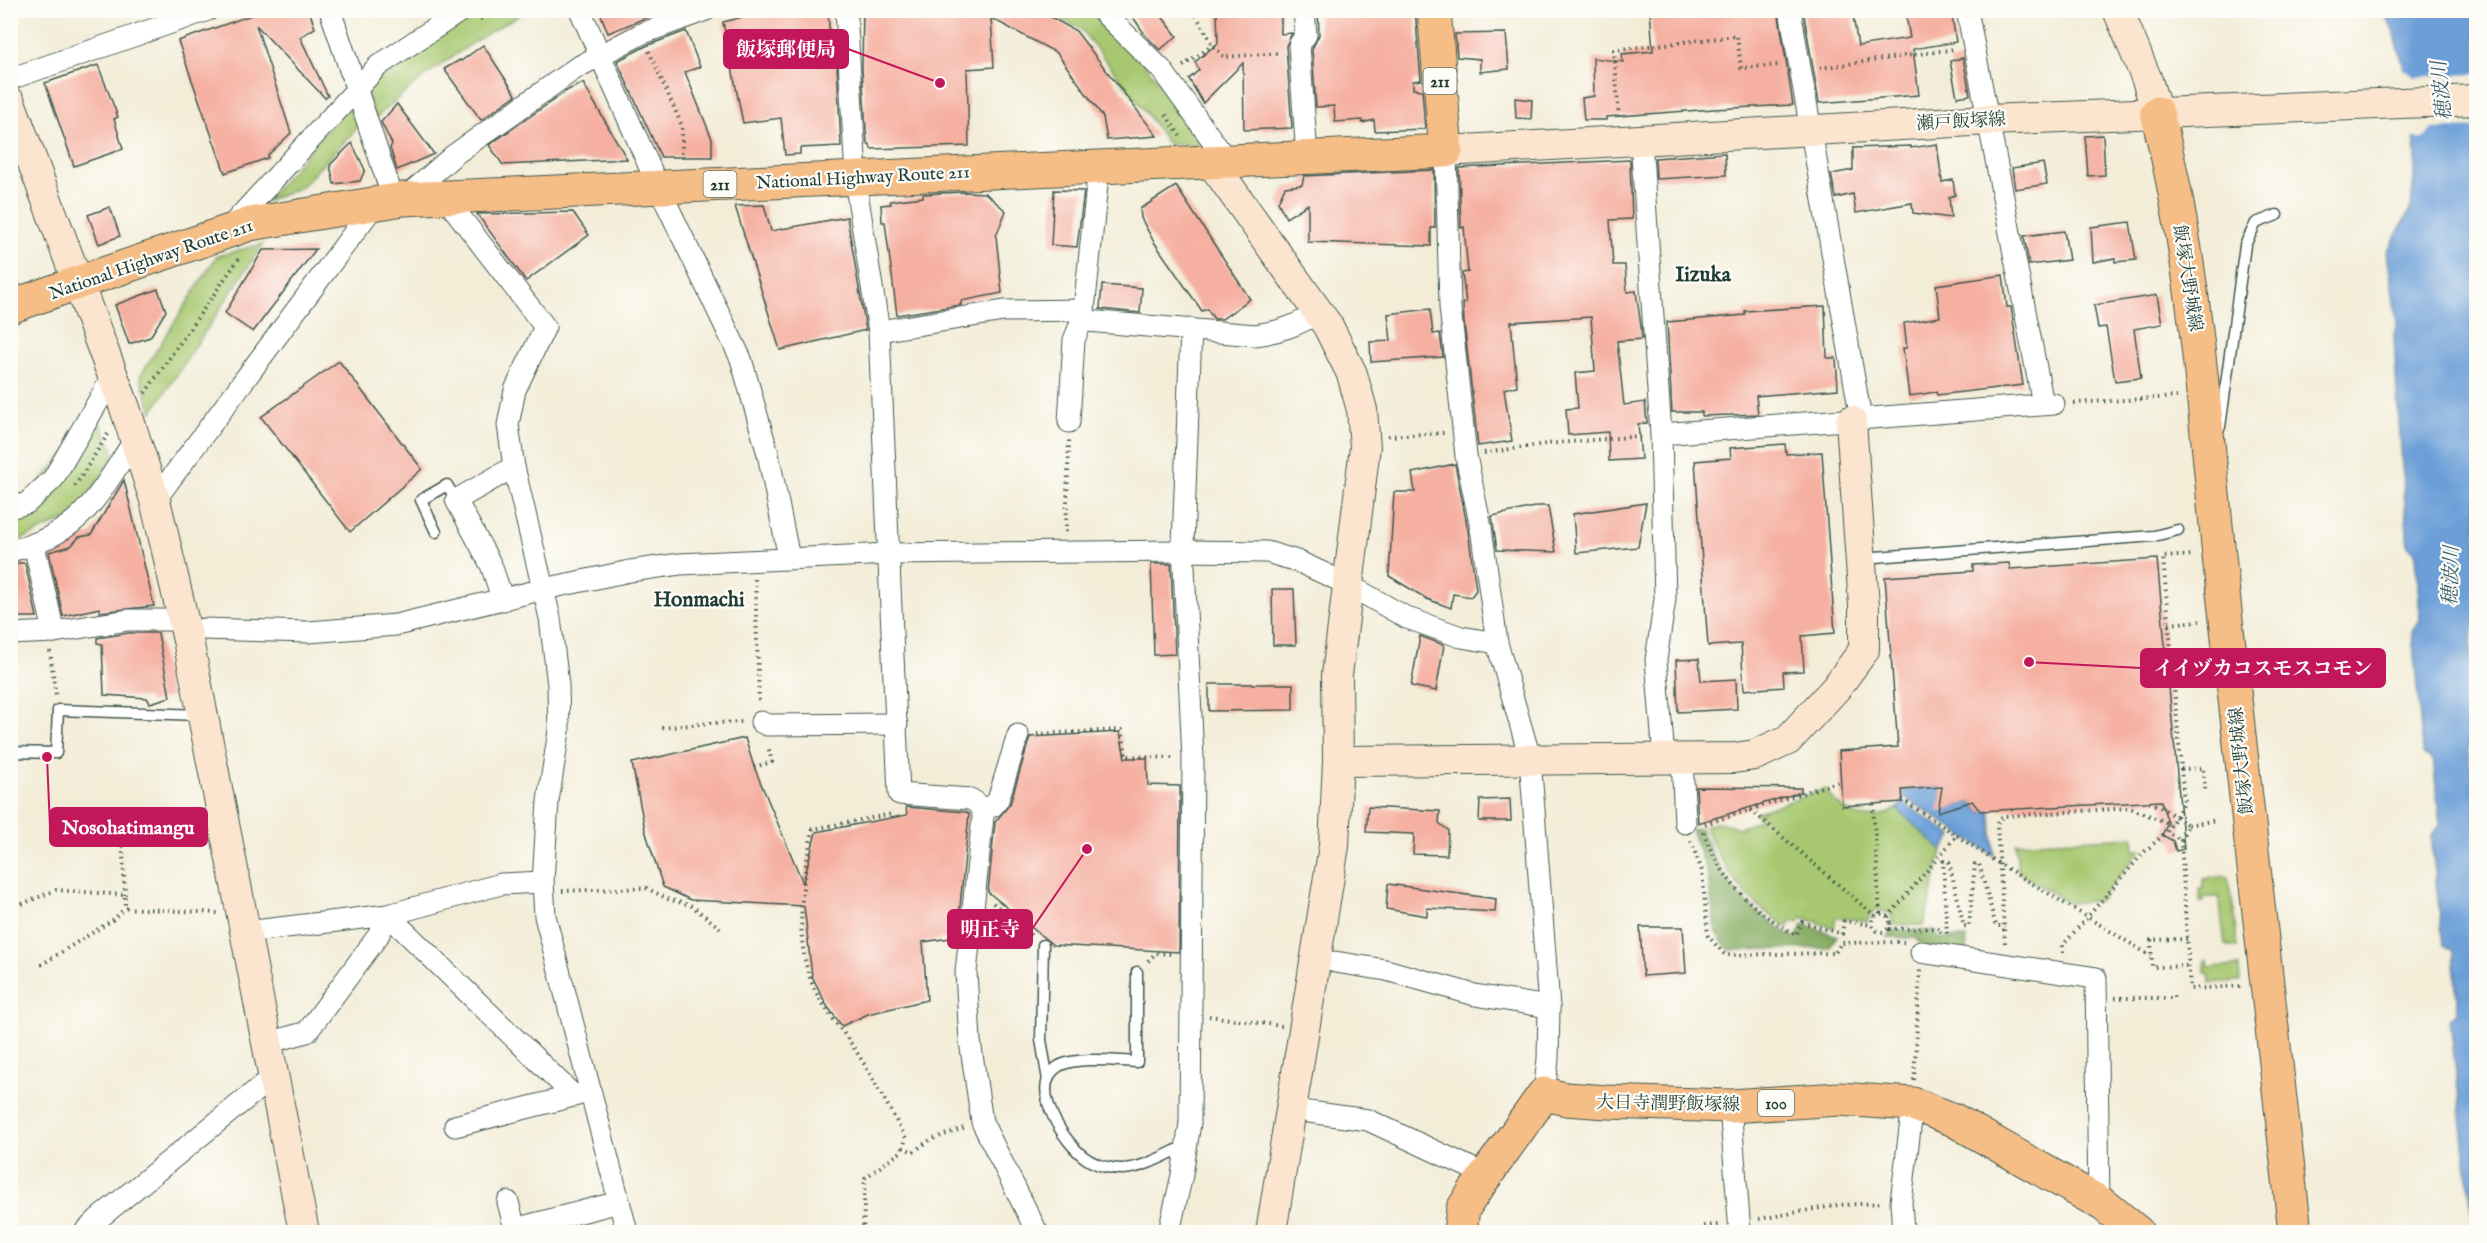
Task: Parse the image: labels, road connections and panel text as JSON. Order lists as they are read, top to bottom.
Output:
{
  "streets": {
    "main road": [
      "211",
      "National Highway Route 211",
      "飯塚大野城線",
      "大日寺潤野飯塚線",
      "100"
    ],
    "street": ["瀬戸飯塚線"]
  },
  "crossings": [
    ["211", "瀬戸飯塚線"],
    ["211", "National Highway Route 211"],
    ["瀬戸飯塚線", "National Highway Route 211"],
    ["瀬戸飯塚線", "飯塚大野城線"]
  ],
  "districts": ["Iizuka", "Honmachi"],
  "water": ["穂波川"],
  "places": [
    "飯塚郵便局",
    "イイヅカコスモスコモン",
    "Nosohatimangu",
    "明正寺"
  ]
}
